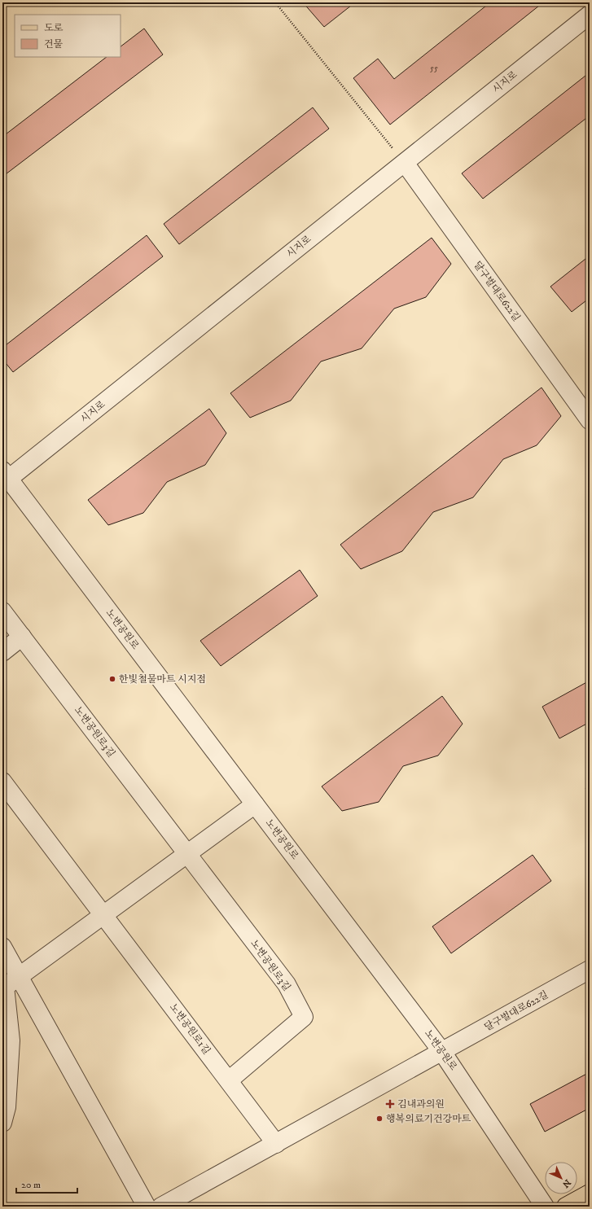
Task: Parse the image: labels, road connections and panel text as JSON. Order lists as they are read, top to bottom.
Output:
{
  "streets": {
    "street": [
      "시지로",
      "달구벌대로622길",
      "노변공원로",
      "노변공원로3길",
      "노변공원로1길"
    ]
  },
  "crossings": [
    ["시지로", "달구벌대로622길"],
    ["시지로", "노변공원로"],
    ["달구벌대로622길", "노변공원로"],
    ["노변공원로3길", "노변공원로1길"]
  ],
  "places": {
    "other": ["한빛철물마트 시지점", "행복의료기건강마트"],
    "health": ["김내과의원"]
  },
  "house_numbers": ["55"],
  "legend": ["도로", "건물"],
  "scale_bar": "20 m",
  "north": "bottom right"
}
